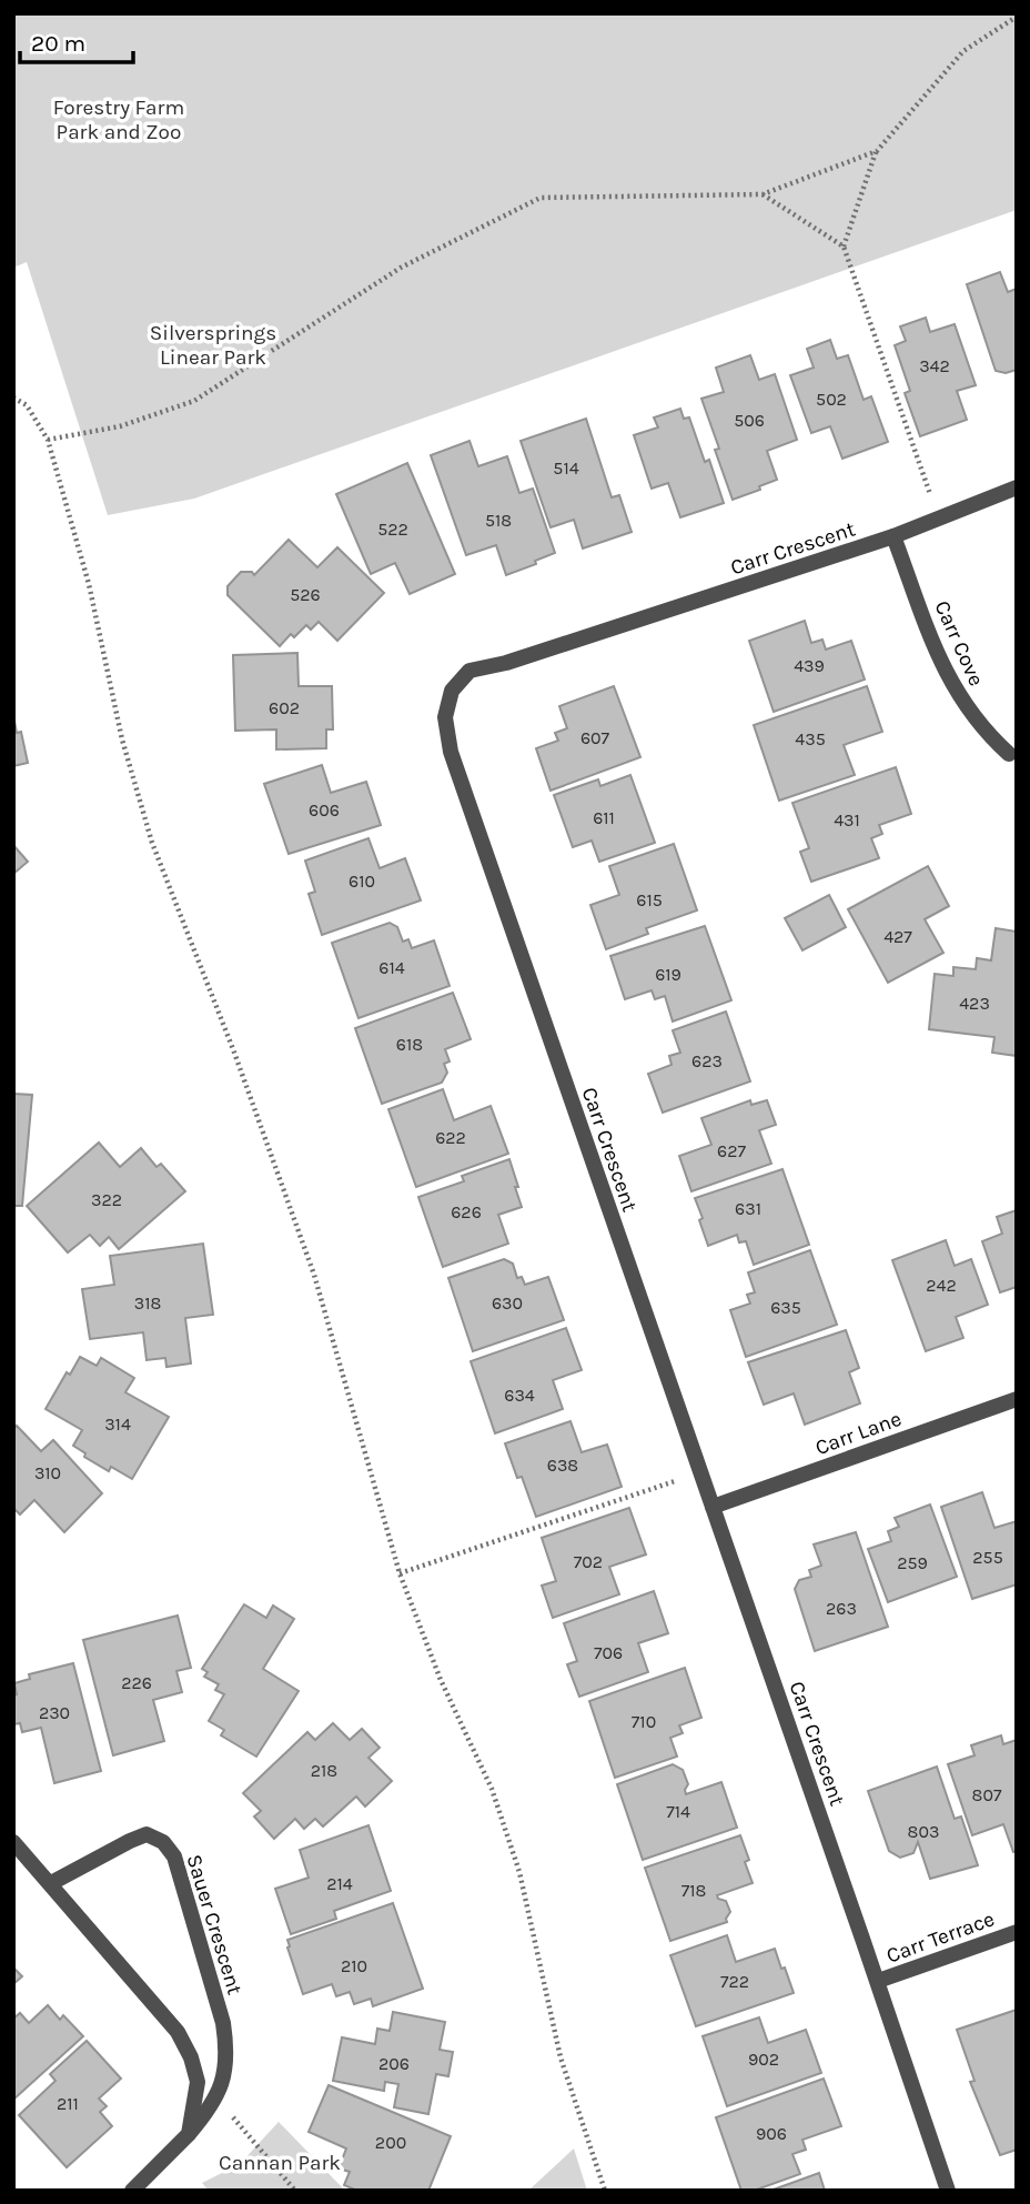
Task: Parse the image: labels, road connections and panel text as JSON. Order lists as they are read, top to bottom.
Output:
{
  "streets": {
    "street": [
      "Carr Crescent",
      "Carr Cove",
      "Carr Lane",
      "Sauer Crescent",
      "Carr Terrace"
    ]
  },
  "crossings": [
    ["Carr Crescent", "Carr Cove"],
    ["Carr Crescent", "Carr Lane"],
    ["Carr Crescent", "Carr Terrace"]
  ],
  "parks": ["Forestry Farm Park and Zoo", "Silversprings Linear Park", "Cannan Park"],
  "house_numbers": [
    "342",
    "502",
    "506",
    "514",
    "518",
    "522",
    "526",
    "439",
    "602",
    "607",
    "435",
    "606",
    "611",
    "431",
    "610",
    "615",
    "427",
    "614",
    "619",
    "423",
    "618",
    "623",
    "622",
    "627",
    "322",
    "631",
    "626",
    "242",
    "318",
    "630",
    "635",
    "634",
    "314",
    "638",
    "310",
    "255",
    "702",
    "259",
    "263",
    "706",
    "226",
    "230",
    "710",
    "218",
    "807",
    "714",
    "803",
    "214",
    "718",
    "210",
    "722",
    "902",
    "206",
    "211",
    "906",
    "200"
  ],
  "scale_bar": "20 m"
}
